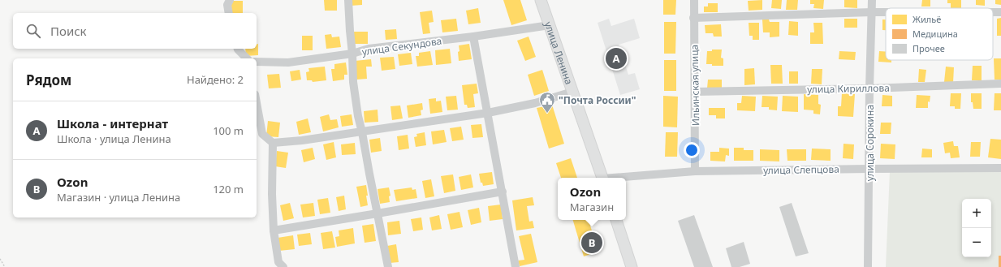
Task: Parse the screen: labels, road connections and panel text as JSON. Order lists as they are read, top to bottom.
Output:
{
  "streets": {
    "main road": ["улица Ленина"],
    "street": [
      "улица Секундова",
      "Ильинская улица",
      "улица Кириллова",
      "улица Сорокина",
      "улица Слепцова"
    ]
  },
  "crossings": [
    ["улица Секундова", "улица Ленина"],
    ["Ильинская улица", "улица Кириллова"],
    ["Ильинская улица", "улица Слепцова"],
    ["улица Кириллова", "улица Сорокина"],
    ["улица Сорокина", "улица Слепцова"]
  ],
  "places": {
    "public building": ["\"Почта России\""]
  },
  "legend": ["Жильё", "Медицина", "Прочее"],
  "page": {
    "search": "Поиск",
    "pins": ["A", "B"],
    "heading": ["Рядом", "Найдено: 2"],
    "list": [
      {
        "mark": "A",
        "name": "Школа - интернат",
        "note": "Школа · улица Ленина",
        "value": "100 m"
      },
      {
        "mark": "B",
        "name": "Ozon",
        "note": "Магазин · улица Ленина",
        "value": "120 m"
      }
    ],
    "popup": ["Ozon", "Магазин"],
    "map_buttons": ["+", "−"]
  }
}
